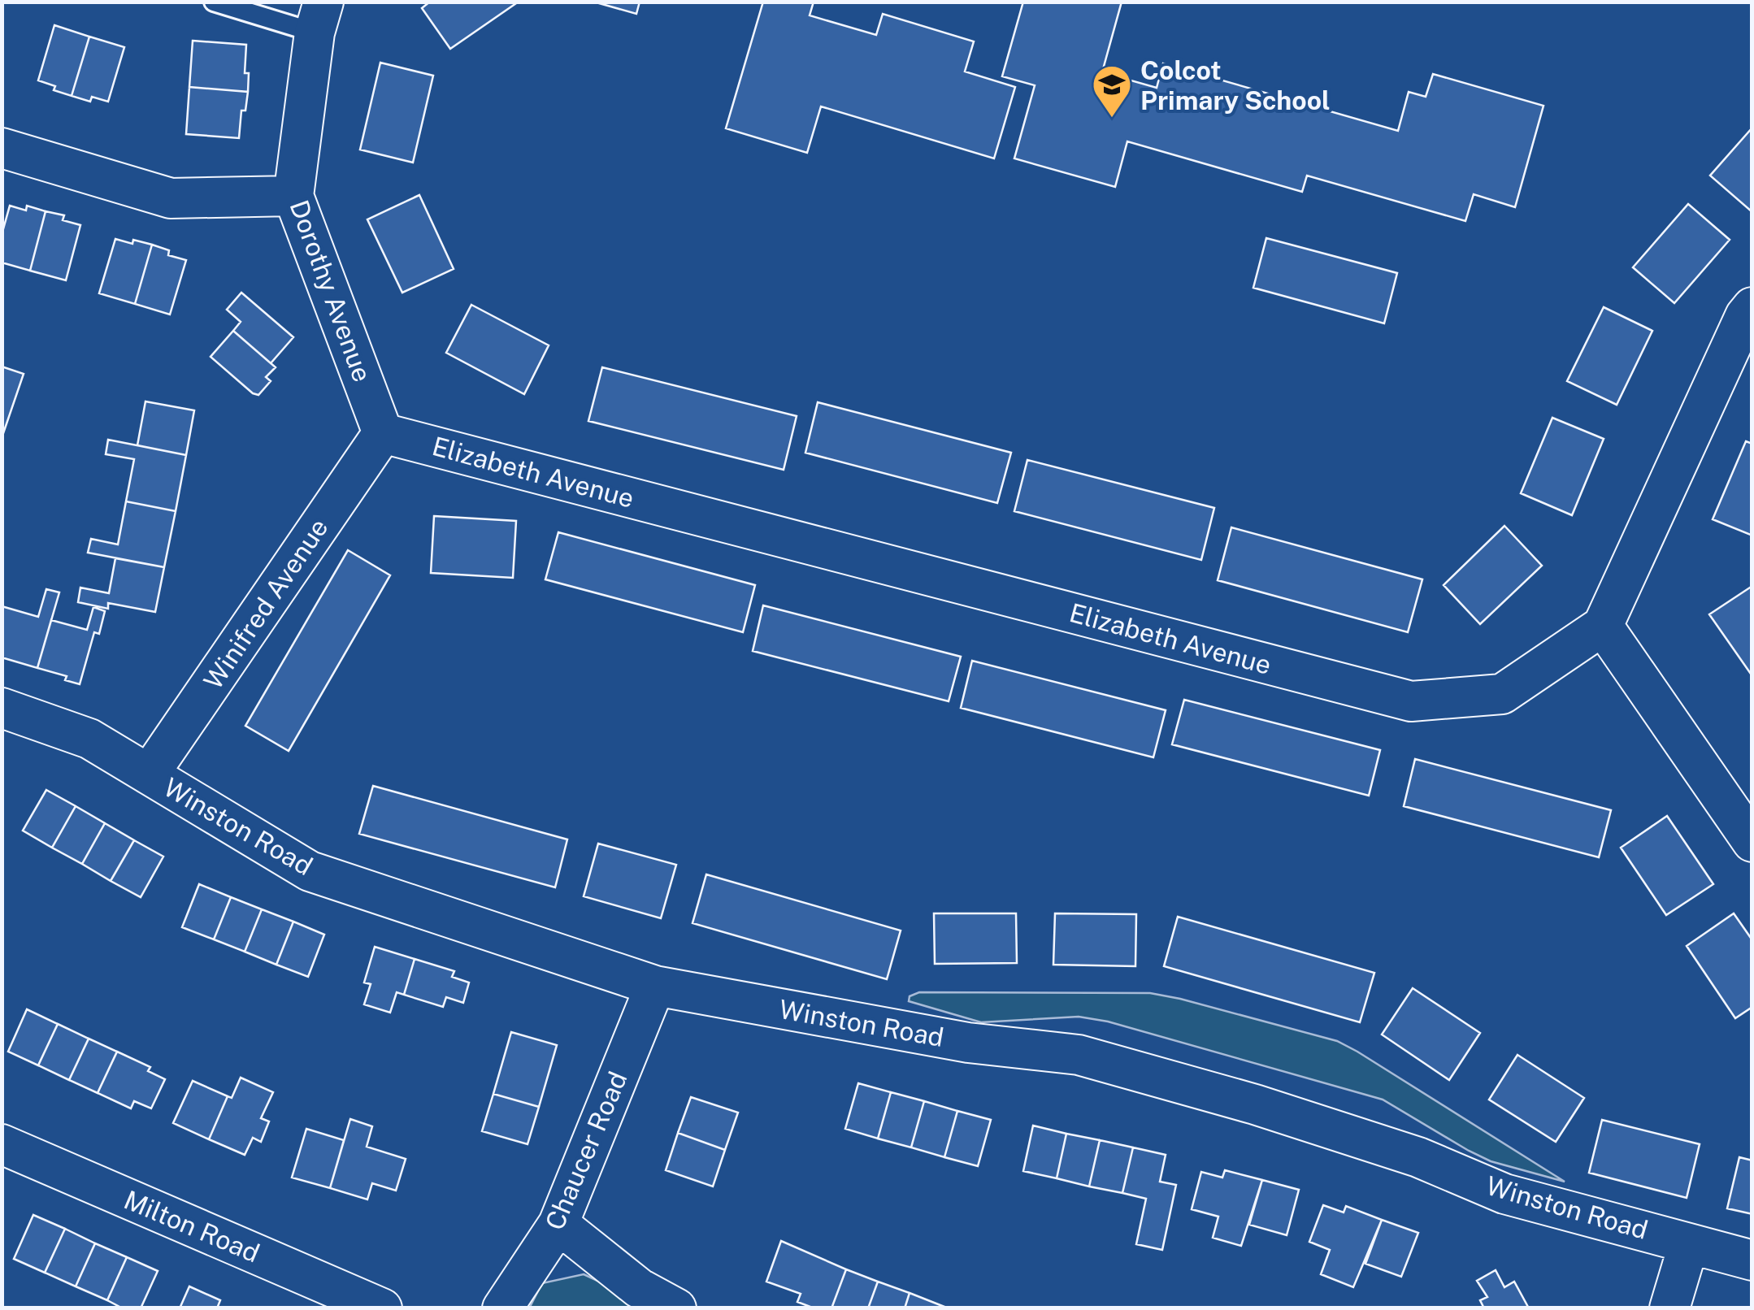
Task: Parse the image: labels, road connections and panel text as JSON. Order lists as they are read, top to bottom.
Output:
{
  "streets": {
    "street": [
      "Dorothy Avenue",
      "Elizabeth Avenue",
      "Winifred Avenue",
      "Winston Road",
      "Chaucer Road",
      "Milton Road"
    ]
  },
  "crossings": [
    ["Dorothy Avenue", "Elizabeth Avenue"],
    ["Dorothy Avenue", "Winifred Avenue"],
    ["Elizabeth Avenue", "Winifred Avenue"],
    ["Winifred Avenue", "Winston Road"],
    ["Winston Road", "Chaucer Road"]
  ],
  "places": {
    "school or university": ["Colcot Primary School"]
  }
}
